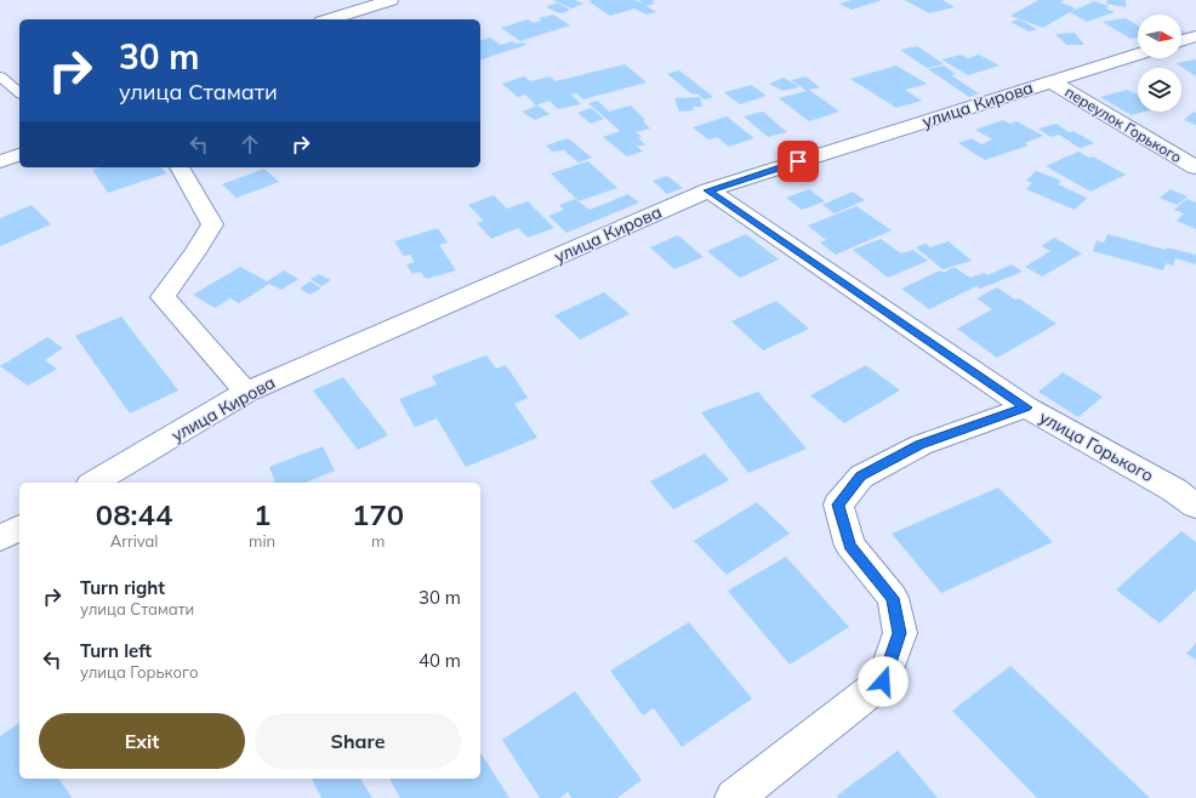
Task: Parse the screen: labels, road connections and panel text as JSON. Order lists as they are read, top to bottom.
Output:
{
  "streets": {
    "street": ["улица Кирова", "переулок Горького", "улица Горького"]
  },
  "crossings": [
    ["улица Кирова", "переулок Горького"],
    ["улица Кирова", "улица Горького"]
  ],
  "north": "right",
  "page": {
    "turn": ["30 m", "улица Стамати"],
    "eta": [
      "08:44",
      "Arrival",
      "1",
      "min",
      "170",
      "m"
    ],
    "list": [
      {
        "name": "Turn right",
        "note": "улица Стамати",
        "value": "30 m"
      },
      {
        "name": "Turn left",
        "note": "улица Горького",
        "value": "40 m"
      }
    ],
    "buttons": ["Exit", "Share"]
  }
}
